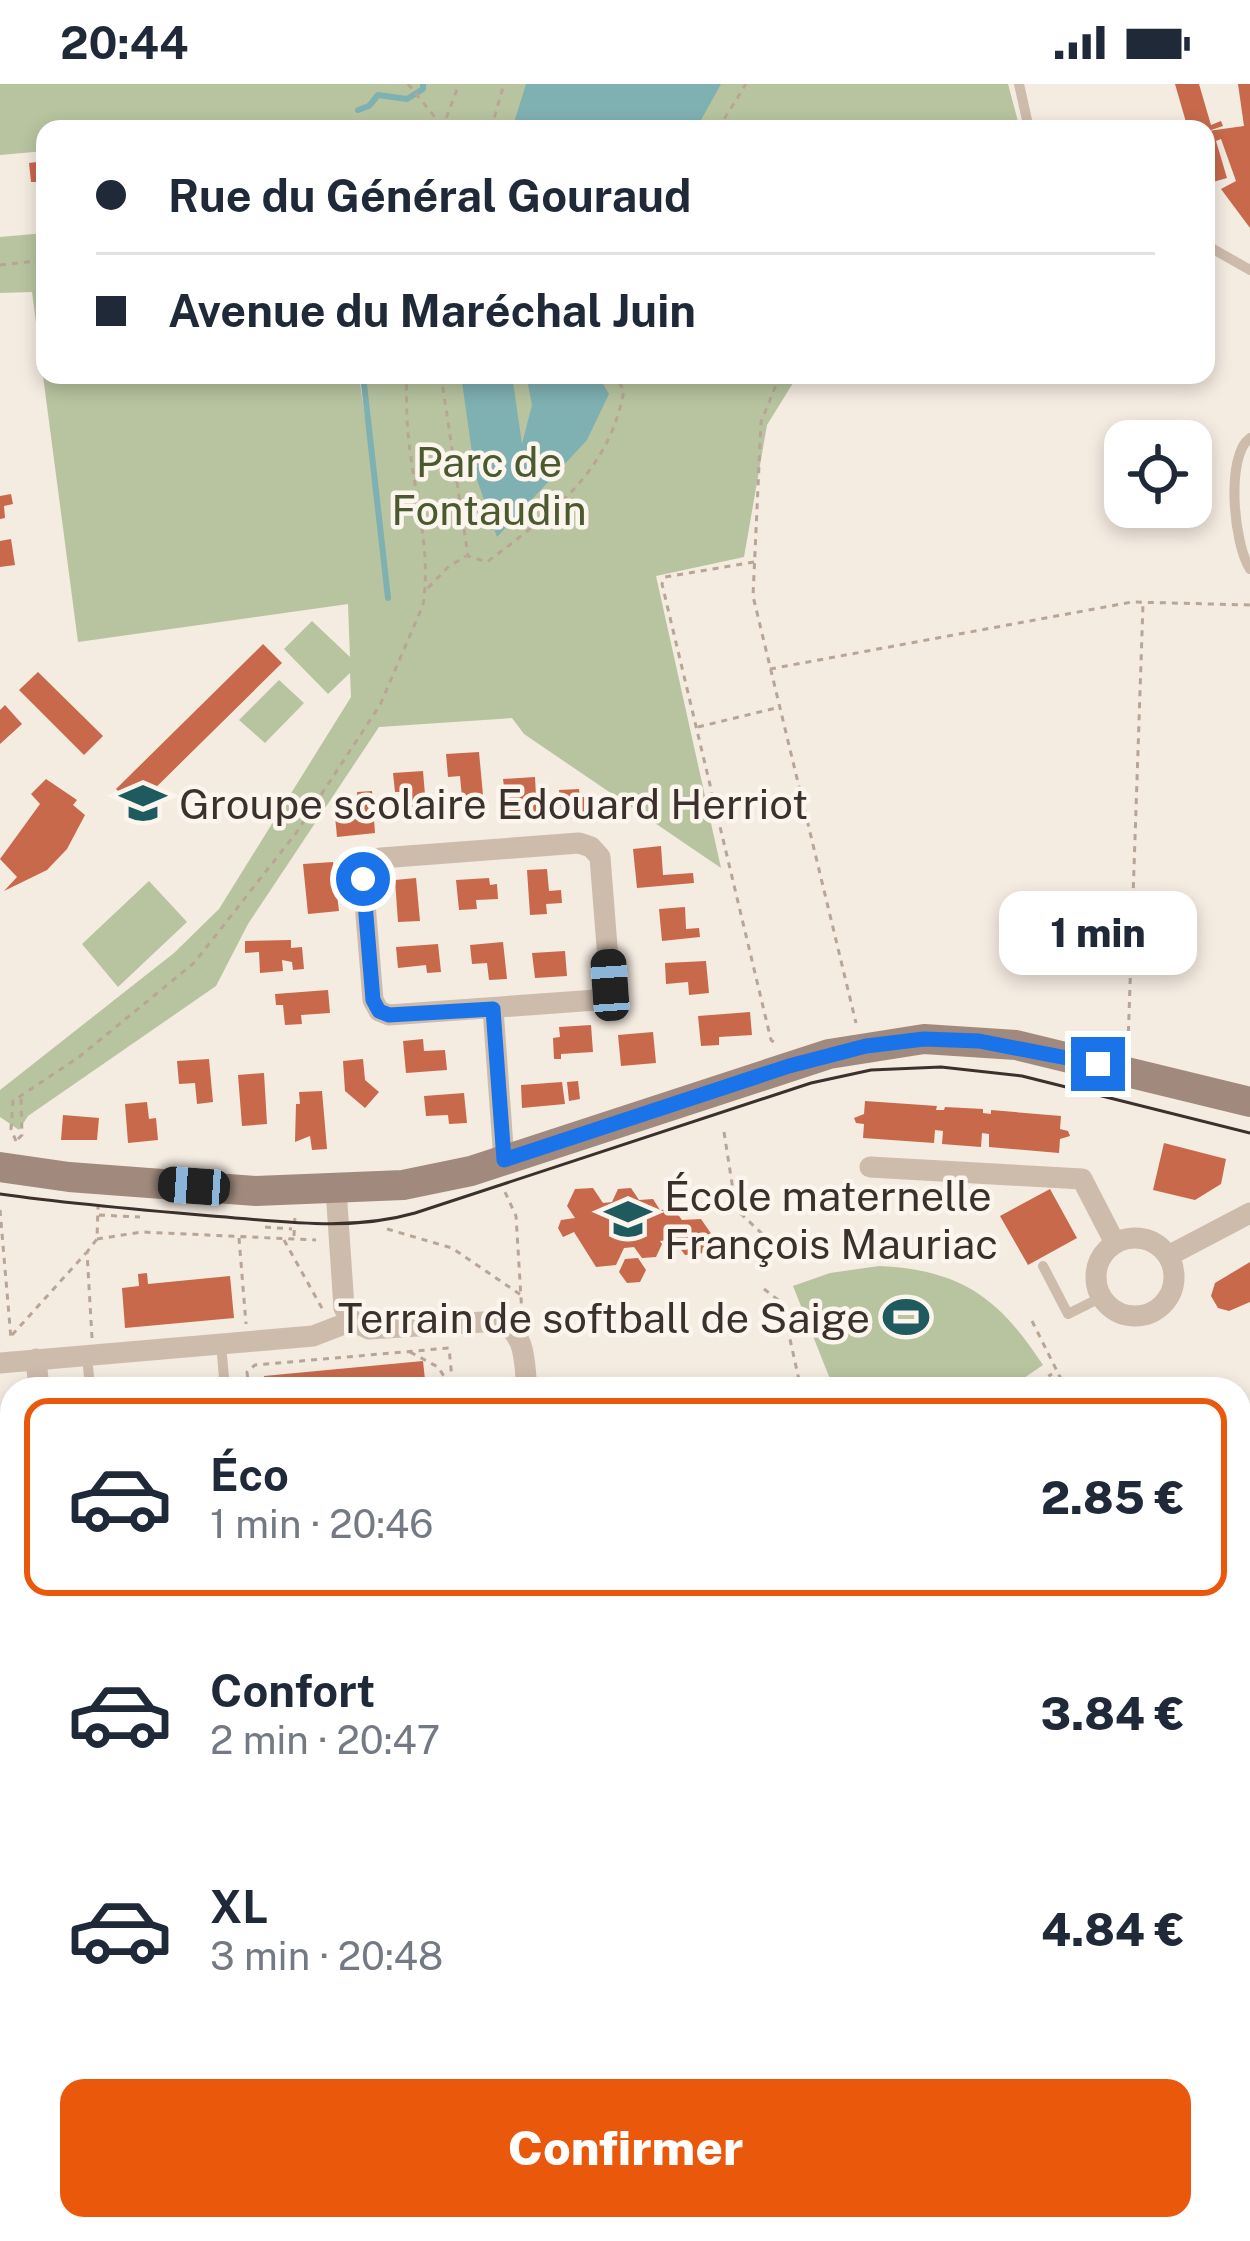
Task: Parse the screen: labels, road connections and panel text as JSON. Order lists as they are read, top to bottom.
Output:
{
  "parks": ["Parc de Fontaudin"],
  "places": {
    "school or university": ["Groupe scolaire Edouard Herriot", "École maternelle François Mauriac"],
    "sports": ["Terrain de softball de Saige"]
  },
  "page": {
    "status": "20:44",
    "banner": ["Rue du Général Gouraud", "Avenue du Maréchal Juin"],
    "bubble": "1 min",
    "list": [
      {
        "name": "Éco",
        "note": "1 min · 20:46",
        "value": "2.85 €"
      },
      {
        "name": "Confort",
        "note": "2 min · 20:47",
        "value": "3.84 €"
      },
      {
        "name": "XL",
        "note": "3 min · 20:48",
        "value": "4.84 €"
      }
    ],
    "buttons": "Confirmer"
  }
}
